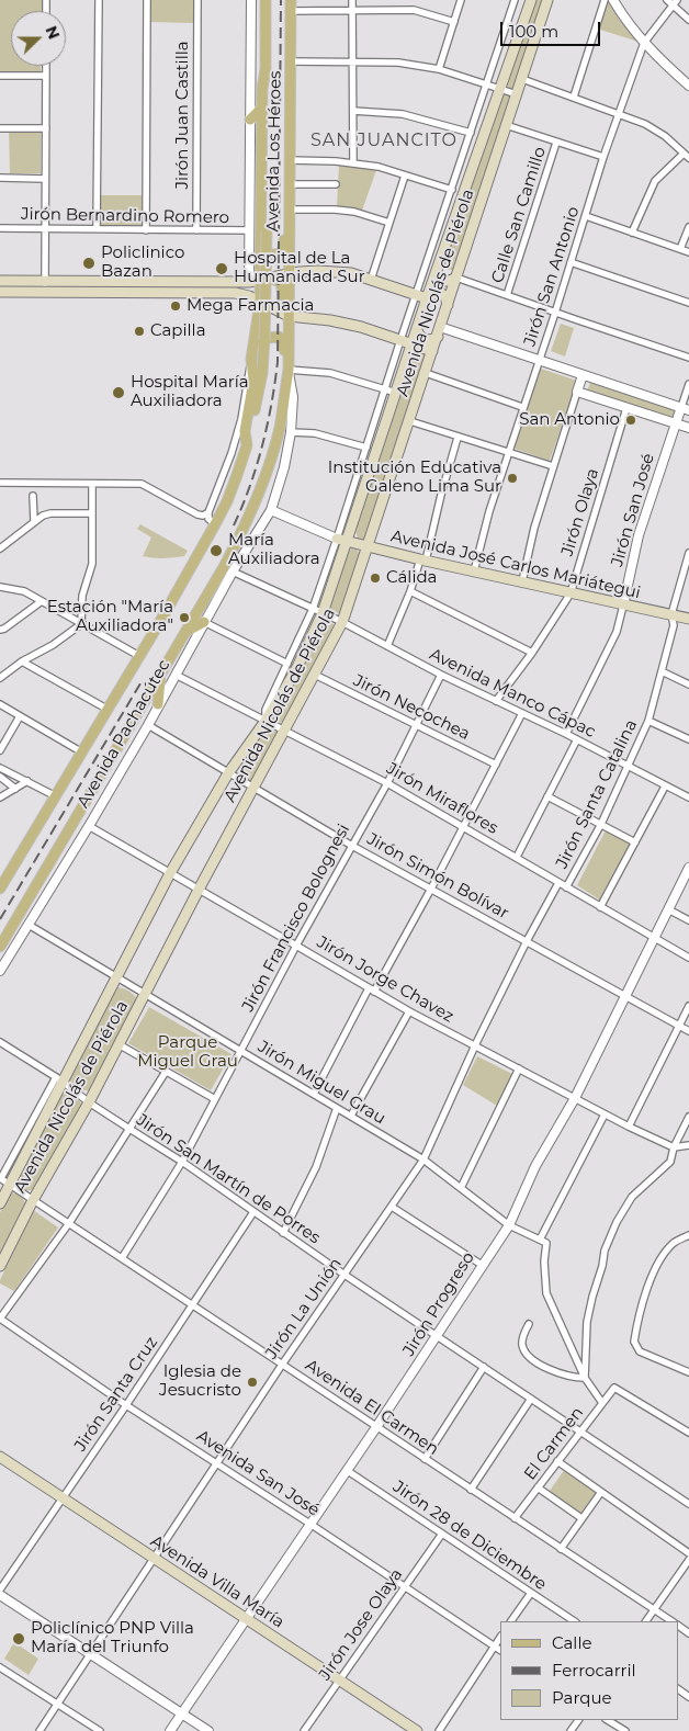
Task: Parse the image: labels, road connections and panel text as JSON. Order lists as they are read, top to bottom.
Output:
{
  "streets": {
    "main road": [
      "Avenida Los Héroes",
      "Avenida Nicolás de Piérola",
      "Avenida José Carlos Mariátegui",
      "Avenida Pachacútec",
      "Avenida Villa María"
    ],
    "street": [
      "Jirón Juan Castilla",
      "Calle San Camillo",
      "Jirón Bernardino Romero",
      "Jirón San Antonio",
      "Jirón San José",
      "Jirón Olaya",
      "Avenida Manco Cápac",
      "Jirón Necochea",
      "Jirón Santa Catalina",
      "Jirón Miraflores",
      "Jirón Simón Bolívar",
      "Jirón Francisco Bolognesi",
      "Jirón Jorge Chavez",
      "Jirón Miguel Grau",
      "Jirón San Martín de Porres",
      "Jirón Progreso",
      "Jirón La Unión",
      "Jirón Santa Cruz",
      "Avenida El Carmen",
      "El Carmen",
      "Avenida San José",
      "Jirón 28 de Diciembre",
      "Jirón Jose Olaya"
    ]
  },
  "crossings": [
    ["Jirón Juan Castilla", "Jirón Bernardino Romero"],
    ["Avenida Los Héroes", "Jirón Bernardino Romero"],
    ["Avenida Los Héroes", "Avenida Pachacútec"],
    ["Jirón San Antonio", "Avenida José Carlos Mariátegui"],
    ["Avenida Nicolás de Piérola", "Avenida José Carlos Mariátegui"],
    ["Avenida Nicolás de Piérola", "Avenida Manco Cápac"],
    ["Avenida Nicolás de Piérola", "Jirón Necochea"],
    ["Avenida Nicolás de Piérola", "Jirón Miraflores"],
    ["Avenida Nicolás de Piérola", "Jirón Simón Bolívar"],
    ["Avenida Nicolás de Piérola", "Jirón Jorge Chavez"],
    ["Avenida Nicolás de Piérola", "Jirón Miguel Grau"],
    ["Avenida Nicolás de Piérola", "Jirón San Martín de Porres"],
    ["Avenida Nicolás de Piérola", "Avenida El Carmen"],
    ["Jirón San José", "Avenida José Carlos Mariátegui"],
    ["Jirón San José", "Avenida Manco Cápac"],
    ["Jirón Olaya", "Avenida José Carlos Mariátegui"],
    ["Jirón Olaya", "Avenida Manco Cápac"],
    ["Avenida José Carlos Mariátegui", "Jirón Santa Catalina"],
    ["Avenida Manco Cápac", "Avenida Pachacútec"],
    ["Avenida Manco Cápac", "Jirón Santa Catalina"],
    ["Avenida Manco Cápac", "Jirón Francisco Bolognesi"],
    ["Jirón Necochea", "Jirón Francisco Bolognesi"],
    ["Avenida Pachacútec", "Jirón Miraflores"],
    ["Avenida Pachacútec", "Jirón Simón Bolívar"],
    ["Avenida Pachacútec", "Jirón Jorge Chavez"],
    ["Avenida Pachacútec", "Jirón Miguel Grau"],
    ["Jirón Santa Catalina", "Jirón Miraflores"],
    ["Jirón Miraflores", "Jirón Francisco Bolognesi"],
    ["Jirón Miraflores", "Jirón Progreso"],
    ["Jirón Miraflores", "Jirón La Unión"],
    ["Jirón Simón Bolívar", "Jirón Francisco Bolognesi"],
    ["Jirón Simón Bolívar", "Jirón Progreso"],
    ["Jirón Simón Bolívar", "Jirón La Unión"],
    ["Jirón Francisco Bolognesi", "Jirón Jorge Chavez"],
    ["Jirón Francisco Bolognesi", "Jirón Miguel Grau"],
    ["Jirón Francisco Bolognesi", "Jirón San Martín de Porres"],
    ["Jirón Francisco Bolognesi", "Avenida El Carmen"],
    ["Jirón Jorge Chavez", "Jirón Progreso"],
    ["Jirón Jorge Chavez", "Jirón La Unión"],
    ["Jirón Miguel Grau", "Jirón Progreso"],
    ["Jirón Miguel Grau", "Jirón La Unión"],
    ["Jirón San Martín de Porres", "Jirón Progreso"],
    ["Jirón San Martín de Porres", "Jirón La Unión"],
    ["Jirón San Martín de Porres", "Jirón Santa Cruz"],
    ["Jirón San Martín de Porres", "El Carmen"],
    ["Jirón Progreso", "Avenida El Carmen"],
    ["Jirón Progreso", "Avenida San José"],
    ["Jirón Progreso", "Jirón 28 de Diciembre"],
    ["Jirón Progreso", "Avenida Villa María"],
    ["Jirón La Unión", "Avenida El Carmen"],
    ["Jirón La Unión", "Avenida San José"],
    ["Jirón La Unión", "Avenida Villa María"],
    ["Jirón Santa Cruz", "Avenida El Carmen"],
    ["Jirón Santa Cruz", "Avenida San José"],
    ["Jirón Santa Cruz", "Avenida Villa María"],
    ["Avenida El Carmen", "El Carmen"],
    ["Avenida San José", "Jirón Jose Olaya"],
    ["Jirón 28 de Diciembre", "Jirón Jose Olaya"],
    ["Avenida Villa María", "Jirón Jose Olaya"]
  ],
  "districts": ["SAN JUANCITO"],
  "parks": ["Parque Miguel Grau"],
  "places": [
    "Policlinico Bazan",
    "Hospital de La Humanidad Sur",
    "Mega Farmacia",
    "Capilla",
    "Hospital María Auxiliadora",
    "San Antonio",
    "Institución Educativa Galeno Lima Sur",
    "María Auxiliadora",
    "Cálida",
    "Estación \"María Auxiliadora\"",
    "Iglesia de Jesucristo",
    "Policlínico PNP Villa María del Triunfo"
  ],
  "legend": ["Calle", "Ferrocarril", "Parque"],
  "scale_bar": "100 m",
  "north": "right"
}
